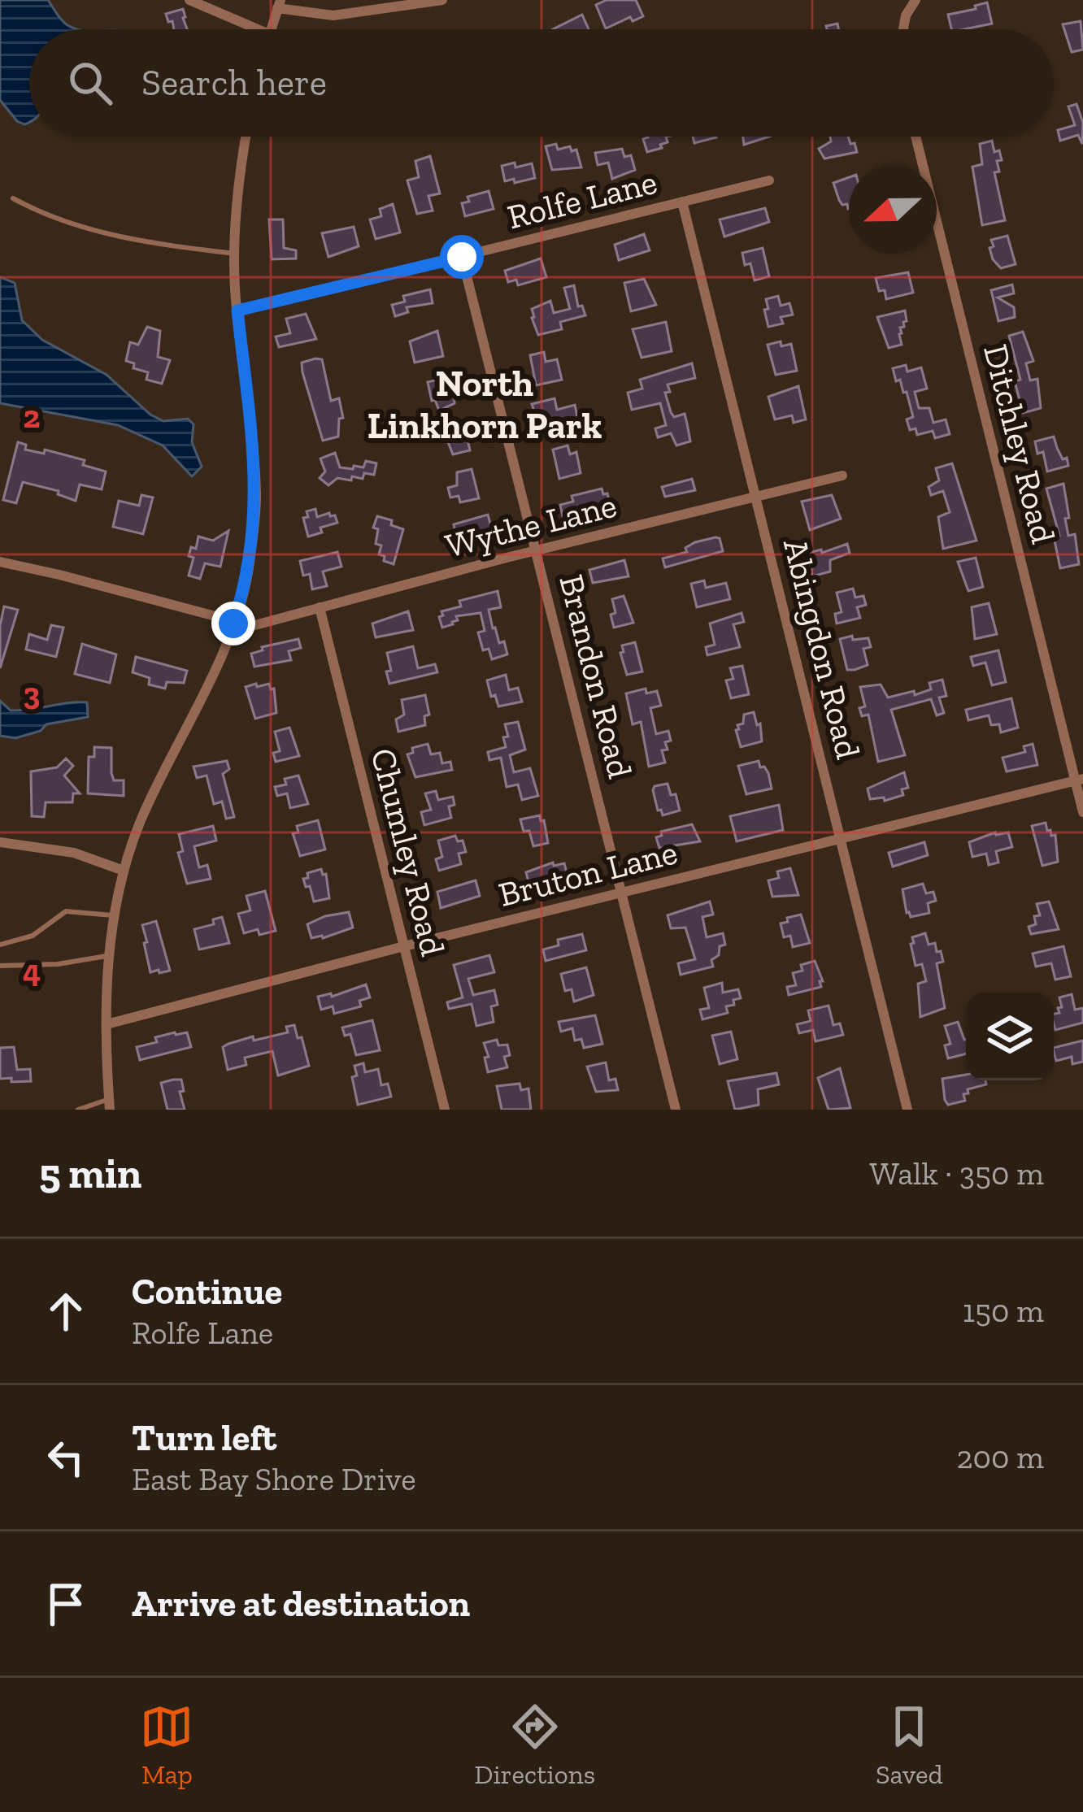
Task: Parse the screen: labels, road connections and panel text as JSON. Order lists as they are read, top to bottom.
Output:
{
  "streets": {
    "street": [
      "Rolfe Lane",
      "Ditchley Road",
      "Wythe Lane",
      "Abingdon Road",
      "Brandon Road",
      "Chumley Road",
      "Bruton Lane"
    ]
  },
  "crossings": [
    ["Rolfe Lane", "Abingdon Road"],
    ["Rolfe Lane", "Brandon Road"],
    ["Ditchley Road", "Bruton Lane"],
    ["Wythe Lane", "Abingdon Road"],
    ["Wythe Lane", "Brandon Road"],
    ["Wythe Lane", "Chumley Road"],
    ["Abingdon Road", "Bruton Lane"],
    ["Brandon Road", "Bruton Lane"],
    ["Chumley Road", "Bruton Lane"]
  ],
  "districts": ["North Linkhorn Park"],
  "north": "left",
  "page": {
    "search": "Search here",
    "heading": ["5 min", "Walk · 350 m"],
    "list": [
      ["Continue", "Rolfe Lane", "150 m"],
      ["Turn left", "East Bay Shore Drive", "200 m"],
      "Arrive at destination"
    ],
    "nav": ["Map", "Directions", "Saved"]
  },
  "grid": {
    "rows": ["2", "3", "4"]
  }
}
